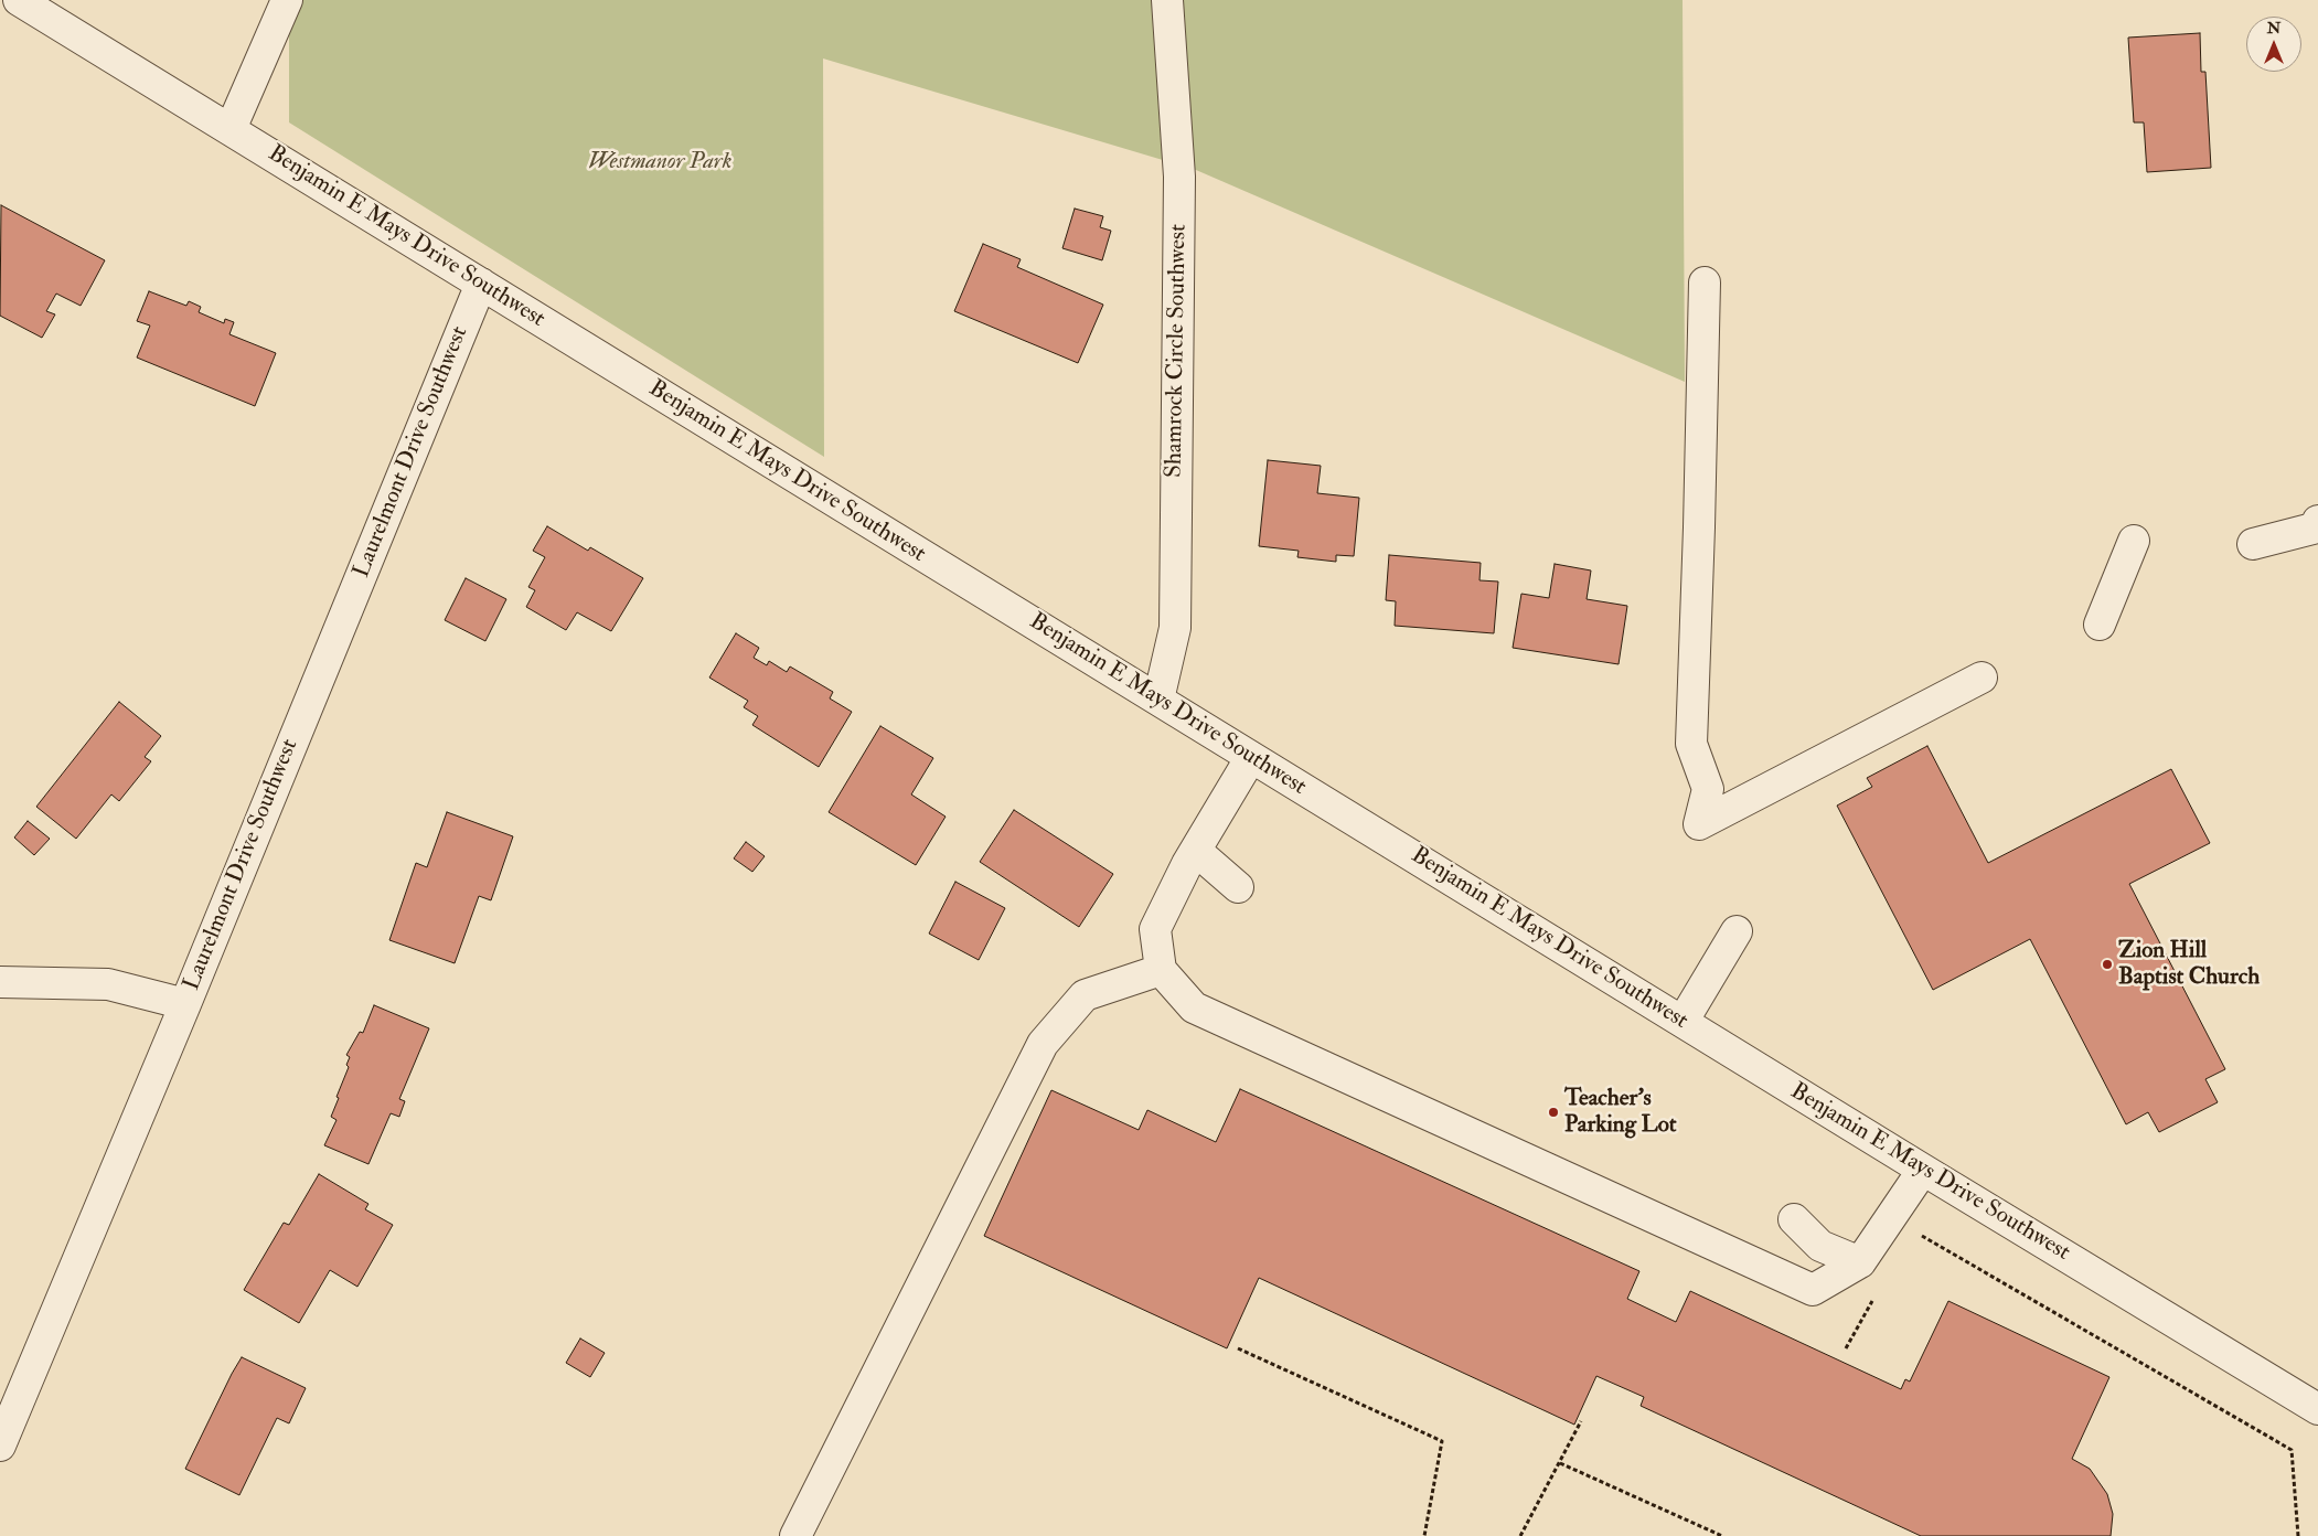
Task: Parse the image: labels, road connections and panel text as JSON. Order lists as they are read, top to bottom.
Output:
{
  "streets": {
    "street": ["Benjamin E Mays Drive Southwest", "Shamrock Circle Southwest", "Laurelmont Drive Southwest"]
  },
  "crossings": [
    ["Benjamin E Mays Drive Southwest", "Shamrock Circle Southwest"],
    ["Benjamin E Mays Drive Southwest", "Laurelmont Drive Southwest"]
  ],
  "parks": ["Westmanor Park"],
  "places": ["Zion Hill Baptist Church", "Teacher's Parking Lot"],
  "north": "top"
}
